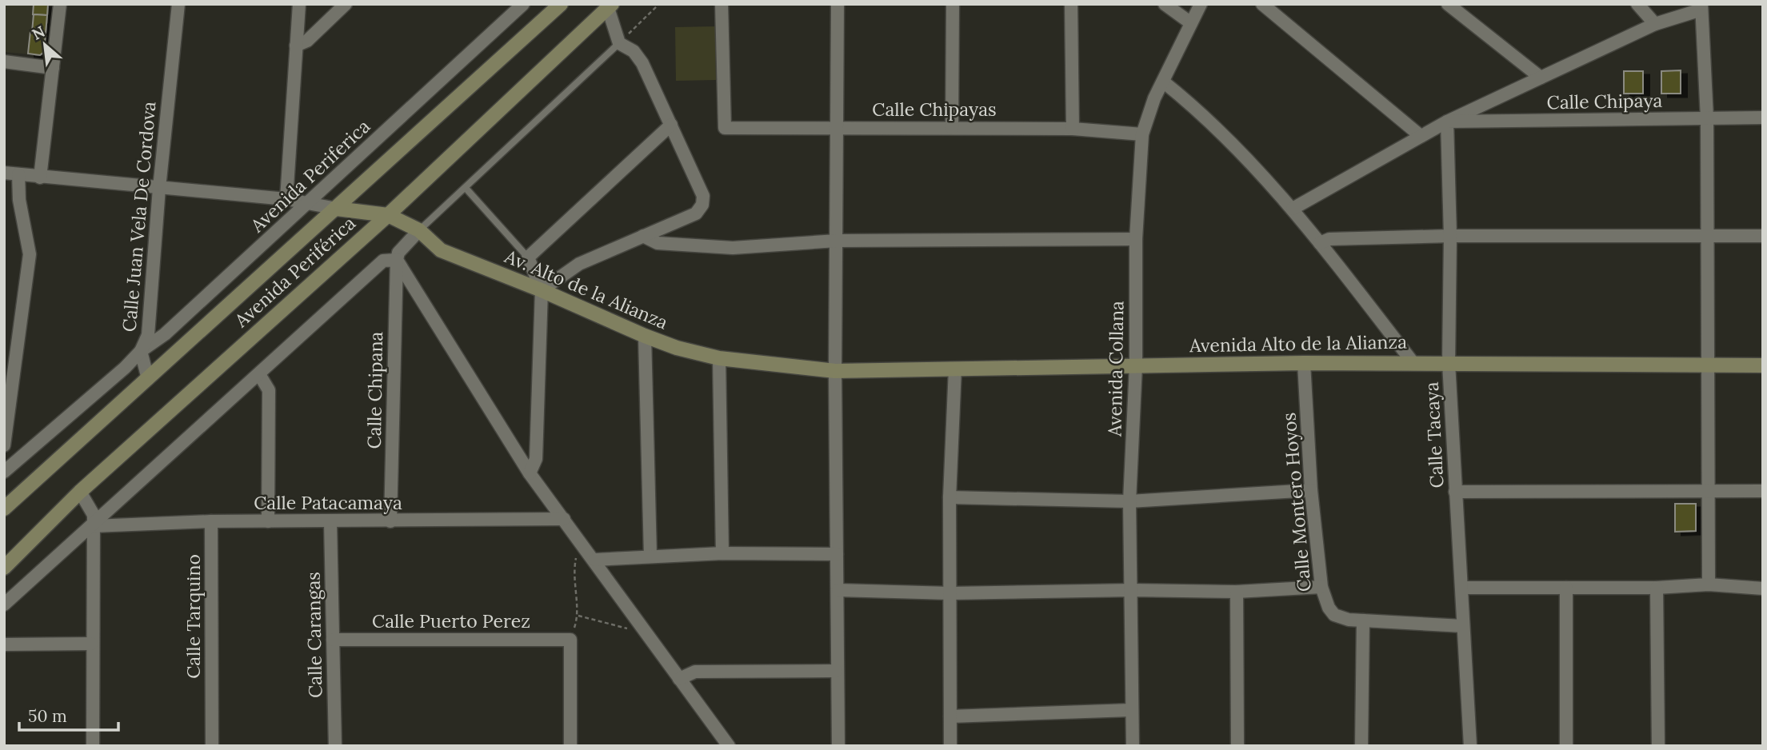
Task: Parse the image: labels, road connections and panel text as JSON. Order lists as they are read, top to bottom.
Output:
{
  "streets": {
    "street": [
      "Calle Chipaya",
      "Calle Chipayas",
      "Avenida Periferica",
      "Calle Juan Vela De Cordova",
      "Avenida Periférica",
      "Av. Alto de la Alianza",
      "Avenida Alto de la Alianza",
      "Avenida Collana",
      "Calle Chipana",
      "Calle Tacaya",
      "Calle Montero Hoyos",
      "Calle Patacamaya",
      "Calle Tarquino",
      "Calle Puerto Perez",
      "Calle Carangas"
    ]
  },
  "crossings": [
    ["Calle Chipaya", "Calle Tacaya"],
    ["Calle Chipayas", "Avenida Collana"],
    ["Avenida Periferica", "Calle Juan Vela De Cordova"],
    ["Avenida Periférica", "Av. Alto de la Alianza"],
    ["Av. Alto de la Alianza", "Avenida Alto de la Alianza"],
    ["Avenida Alto de la Alianza", "Avenida Collana"],
    ["Avenida Alto de la Alianza", "Calle Tacaya"],
    ["Avenida Alto de la Alianza", "Calle Montero Hoyos"],
    ["Calle Chipana", "Calle Patacamaya"],
    ["Calle Patacamaya", "Calle Tarquino"],
    ["Calle Patacamaya", "Calle Carangas"],
    ["Calle Puerto Perez", "Calle Carangas"]
  ],
  "scale_bar": "50 m",
  "north": "top left"
}
